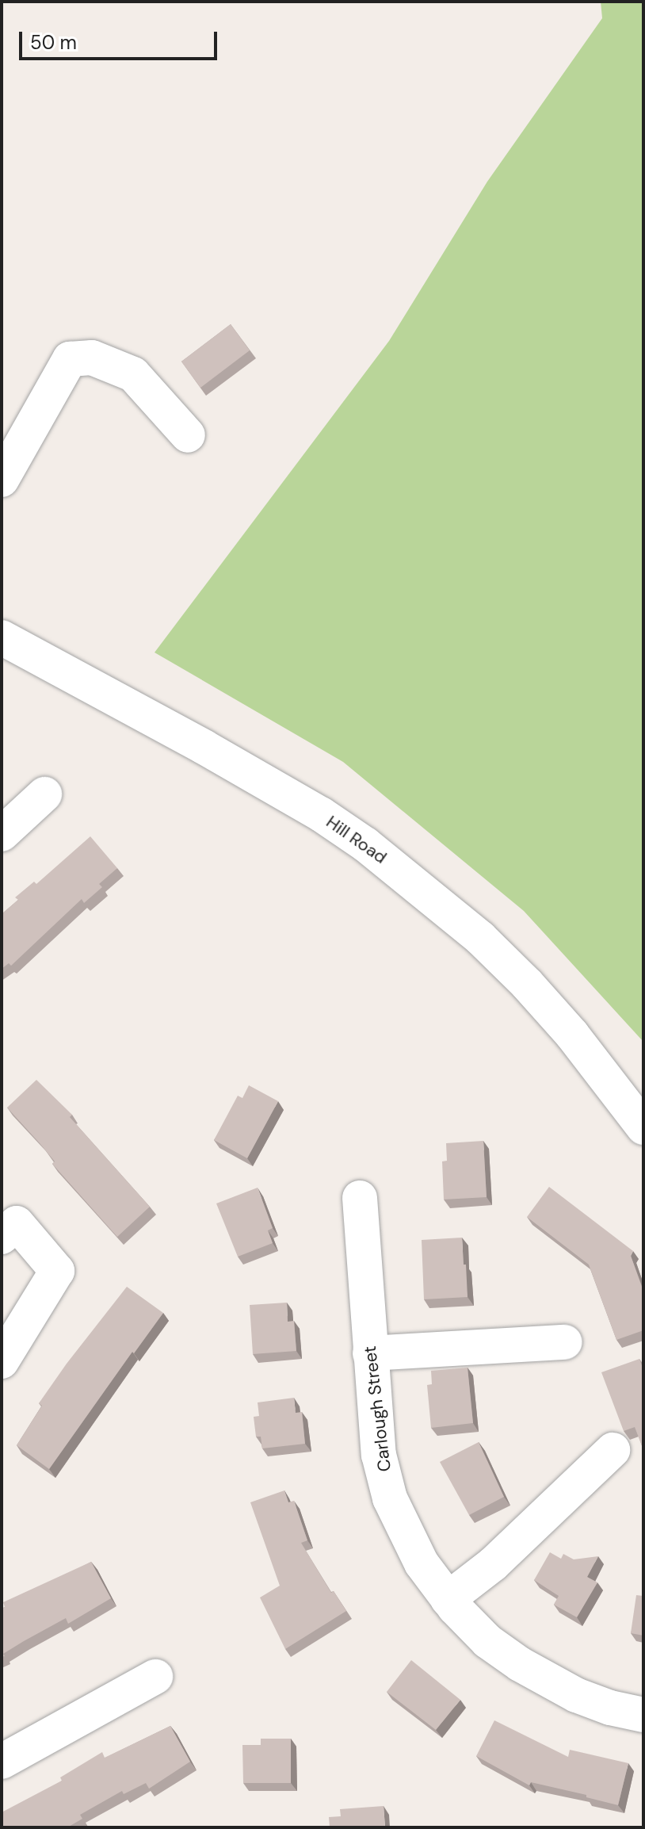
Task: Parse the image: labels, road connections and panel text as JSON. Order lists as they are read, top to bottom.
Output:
{
  "streets": {
    "street": ["Hill Road", "Carlough Street"]
  },
  "scale_bar": "50 m"
}
